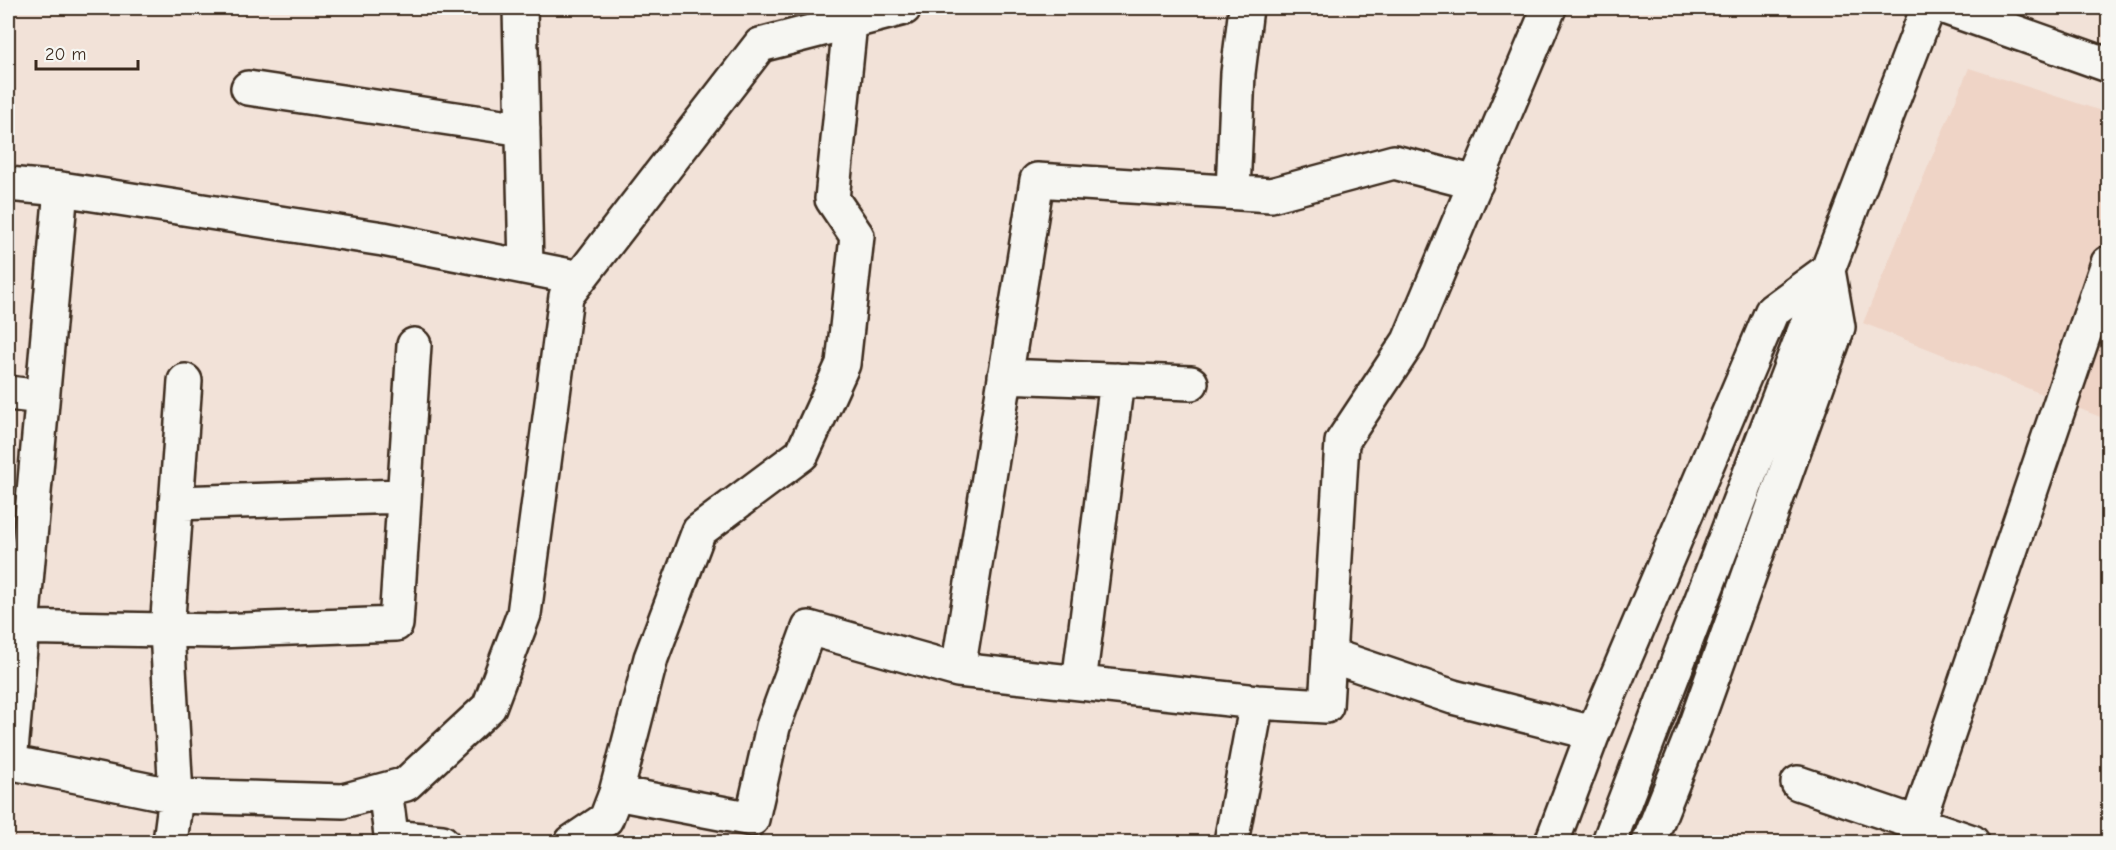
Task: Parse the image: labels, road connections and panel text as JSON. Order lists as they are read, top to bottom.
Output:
{
  "scale_bar": "20 m"
}
